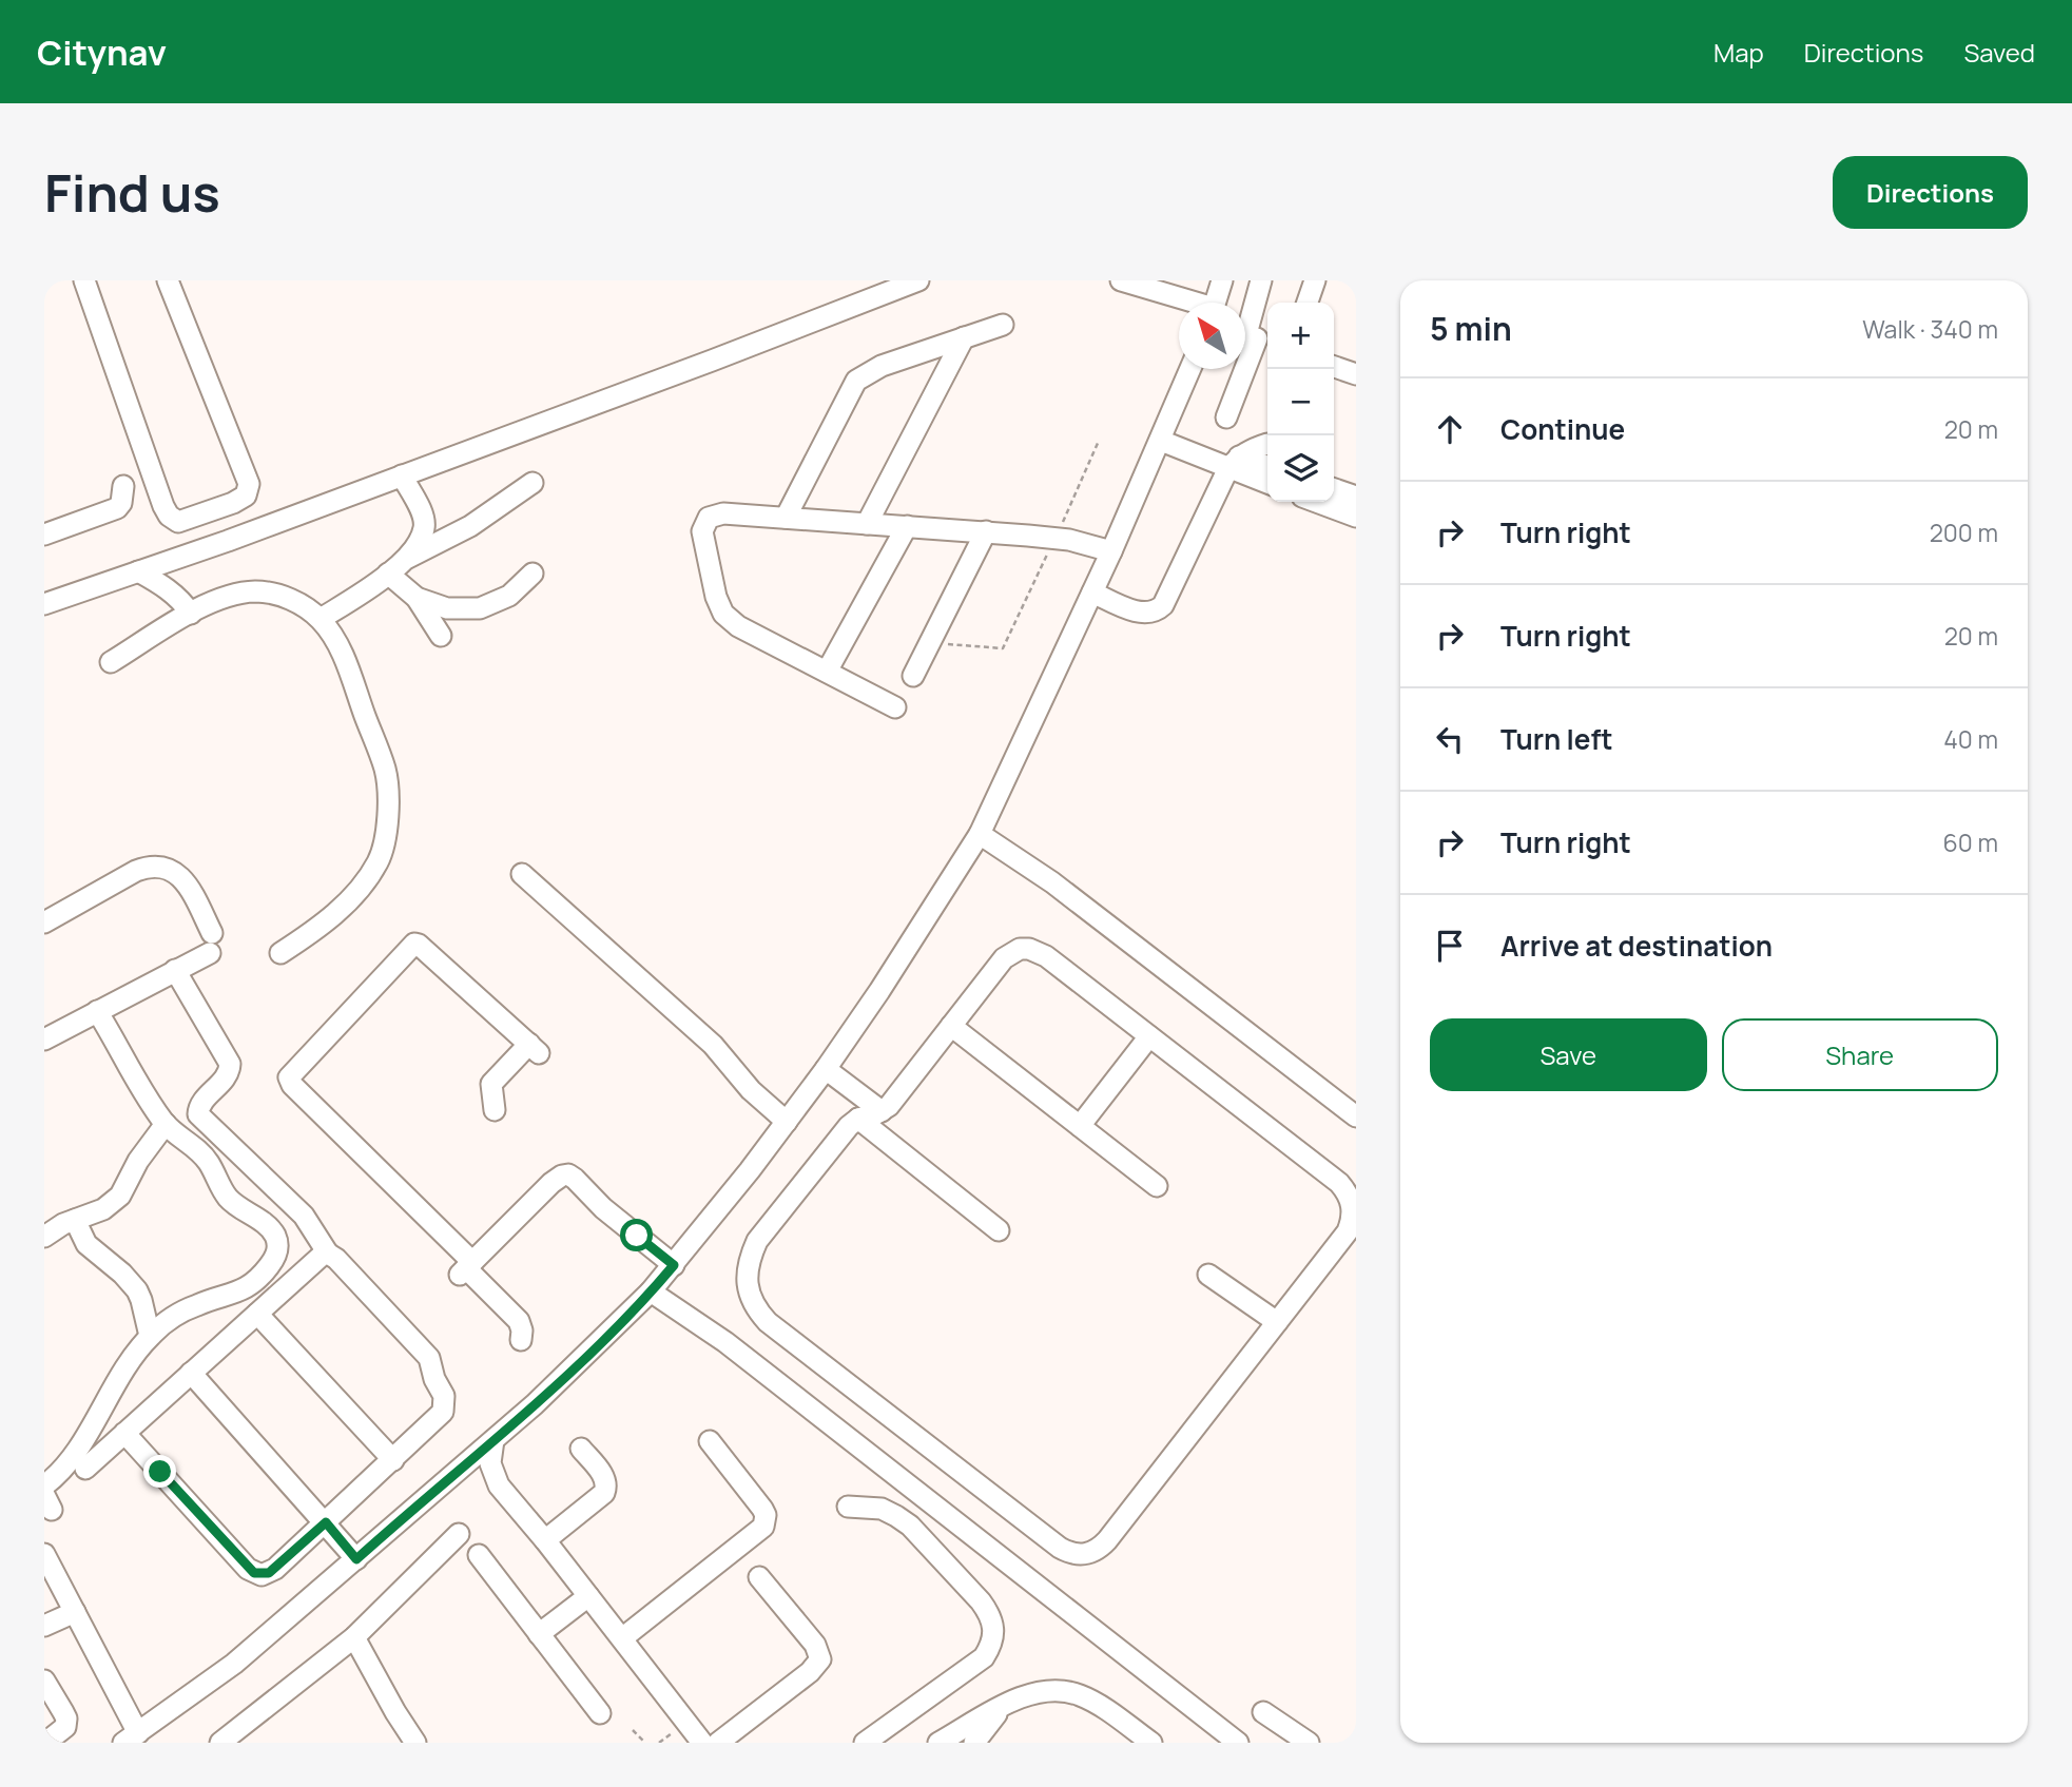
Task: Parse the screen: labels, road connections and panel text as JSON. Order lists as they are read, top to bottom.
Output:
{
  "north": "top left",
  "page": {
    "header": "Citynav",
    "nav": ["Map", "Directions", "Saved"],
    "buttons": [
      "Directions",
      ["Save", "Share"]
    ],
    "title": "Find us",
    "heading": ["5 min", "Walk · 340 m"],
    "map_buttons": ["+", "−"],
    "list": [
      ["Continue", "20 m"],
      ["Turn right", "200 m"],
      ["Turn right", "20 m"],
      ["Turn left", "40 m"],
      ["Turn right", "60 m"],
      "Arrive at destination"
    ]
  }
}
